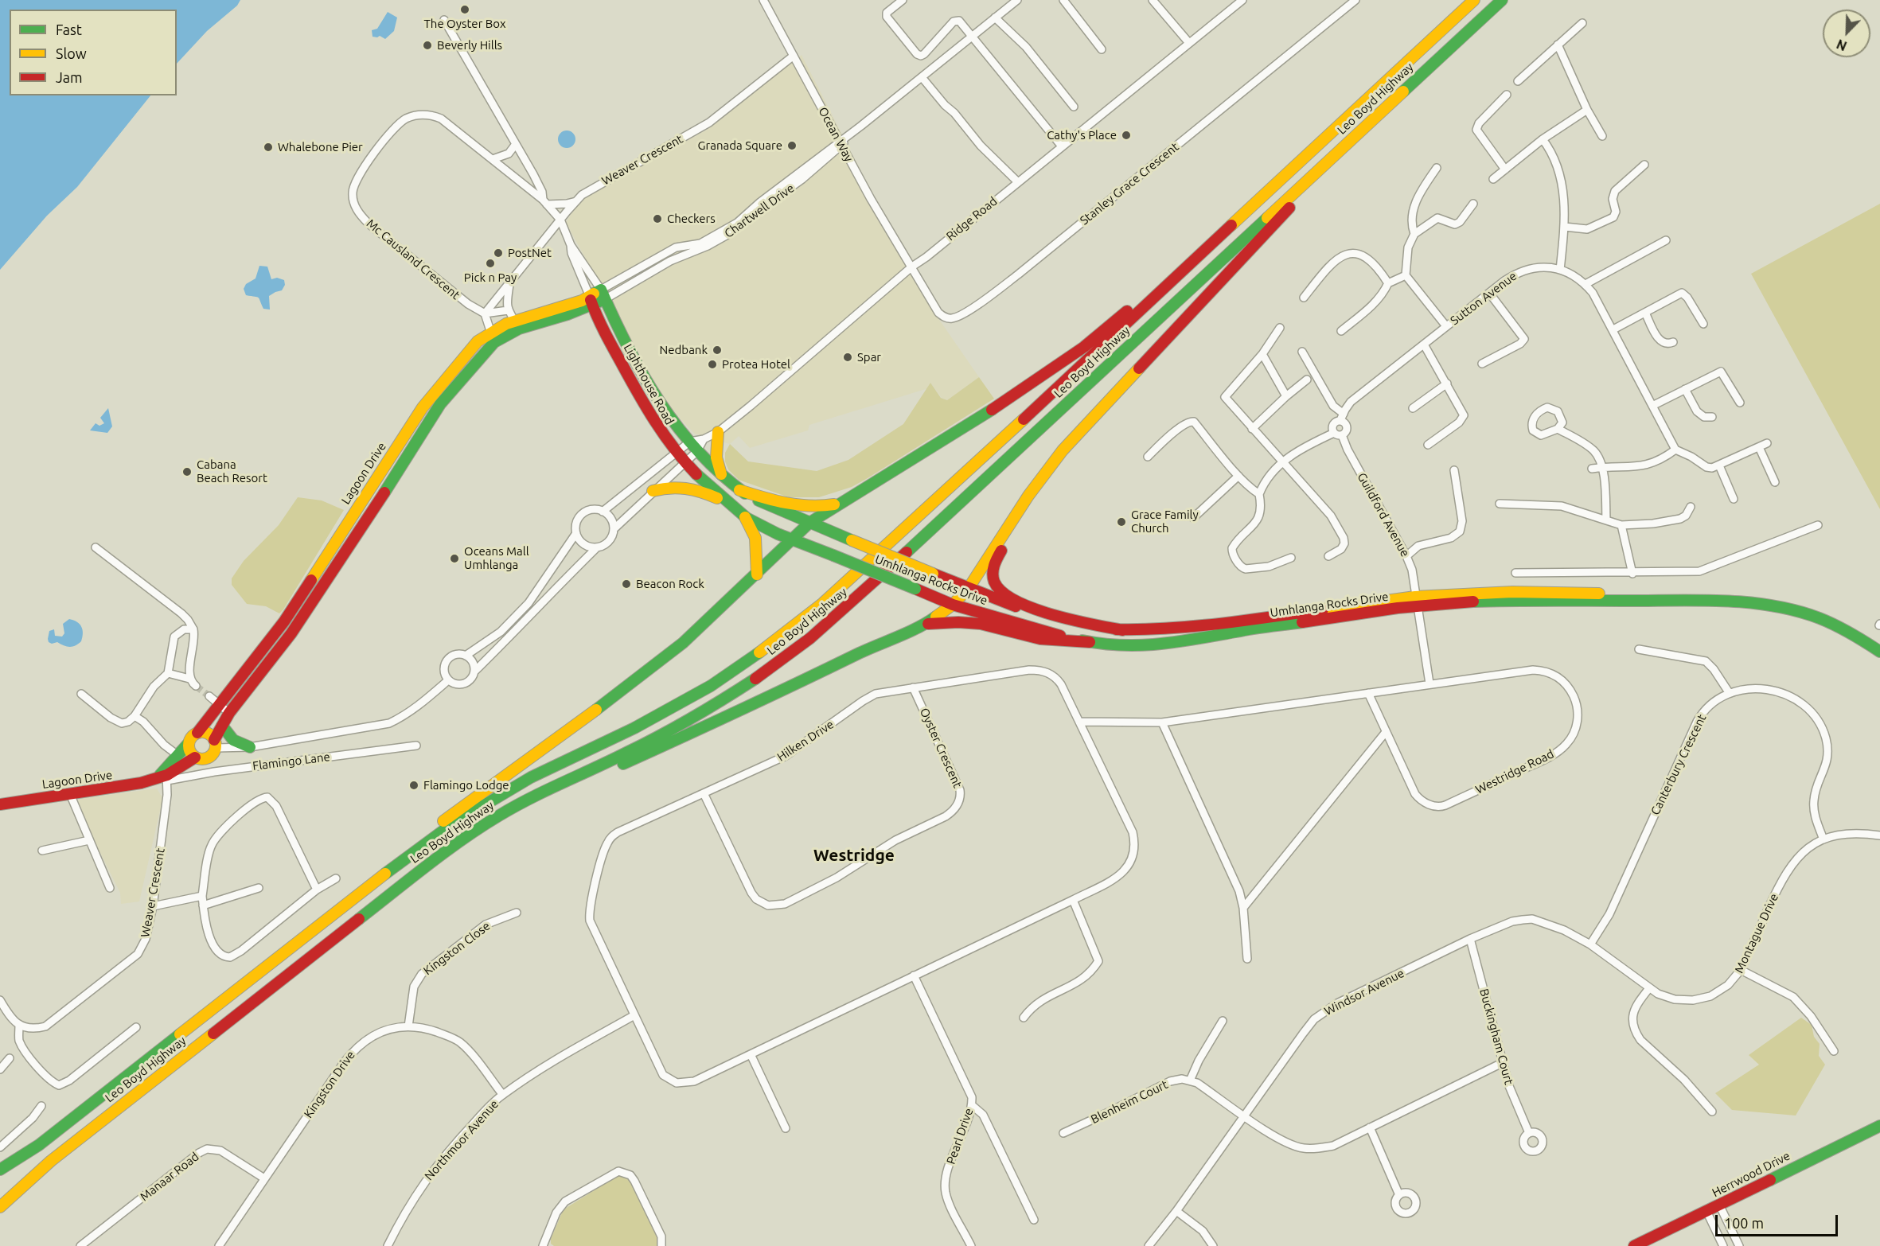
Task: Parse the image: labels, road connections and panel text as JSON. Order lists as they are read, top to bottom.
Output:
{
  "streets": {
    "main road": [
      "Leo Boyd Highway",
      "Lighthouse Road",
      "Lagoon Drive",
      "Umhlanga Rocks Drive",
      "Herrwood Drive"
    ],
    "street": [
      "Ocean Way",
      "Weaver Crescent",
      "Stanley Grace Crescent",
      "Chartwell Drive",
      "Ridge Road",
      "Mc Causland Crescent",
      "Sutton Avenue",
      "Guildford Avenue",
      "Hilken Drive",
      "Oyster Crescent",
      "Flamingo Lane",
      "Canterbury Crescent",
      "Westridge Road",
      "Montague Drive",
      "Kingston Close",
      "Windsor Avenue",
      "Buckingham Court",
      "Kingston Drive",
      "Blenheim Court",
      "Pearl Drive",
      "Northmoor Avenue",
      "Manaar Road"
    ]
  },
  "crossings": [
    ["Ocean Way", "Weaver Crescent"],
    ["Ocean Way", "Stanley Grace Crescent"],
    ["Ocean Way", "Chartwell Drive"],
    ["Ocean Way", "Ridge Road"],
    ["Weaver Crescent", "Mc Causland Crescent"],
    ["Weaver Crescent", "Lighthouse Road"],
    ["Weaver Crescent", "Lagoon Drive"],
    ["Weaver Crescent", "Flamingo Lane"],
    ["Stanley Grace Crescent", "Ridge Road"],
    ["Chartwell Drive", "Lighthouse Road"],
    ["Chartwell Drive", "Lagoon Drive"],
    ["Ridge Road", "Lighthouse Road"],
    ["Mc Causland Crescent", "Lighthouse Road"],
    ["Sutton Avenue", "Guildford Avenue"],
    ["Lighthouse Road", "Lagoon Drive"],
    ["Lighthouse Road", "Umhlanga Rocks Drive"],
    ["Lagoon Drive", "Flamingo Lane"],
    ["Guildford Avenue", "Umhlanga Rocks Drive"],
    ["Hilken Drive", "Oyster Crescent"],
    ["Hilken Drive", "Westridge Road"],
    ["Hilken Drive", "Pearl Drive"],
    ["Hilken Drive", "Northmoor Avenue"],
    ["Canterbury Crescent", "Montague Drive"],
    ["Montague Drive", "Windsor Avenue"],
    ["Montague Drive", "Buckingham Court"],
    ["Kingston Close", "Kingston Drive"],
    ["Windsor Avenue", "Buckingham Court"],
    ["Kingston Drive", "Northmoor Avenue"],
    ["Kingston Drive", "Manaar Road"]
  ],
  "districts": ["Westridge"],
  "places": [
    "The Oyster Box",
    "Beverly Hills",
    "Cathy's Place",
    "Granada Square",
    "Whalebone Pier",
    "Checkers",
    "PostNet",
    "Pick n Pay",
    "Nedbank",
    "Spar",
    "Protea Hotel",
    "Cabana Beach Resort",
    "Grace Family Church",
    "Oceans Mall Umhlanga",
    "Beacon Rock",
    "Flamingo Lodge"
  ],
  "legend": ["Fast", "Slow", "Jam"],
  "scale_bar": "100 m",
  "north": "bottom left"
}
